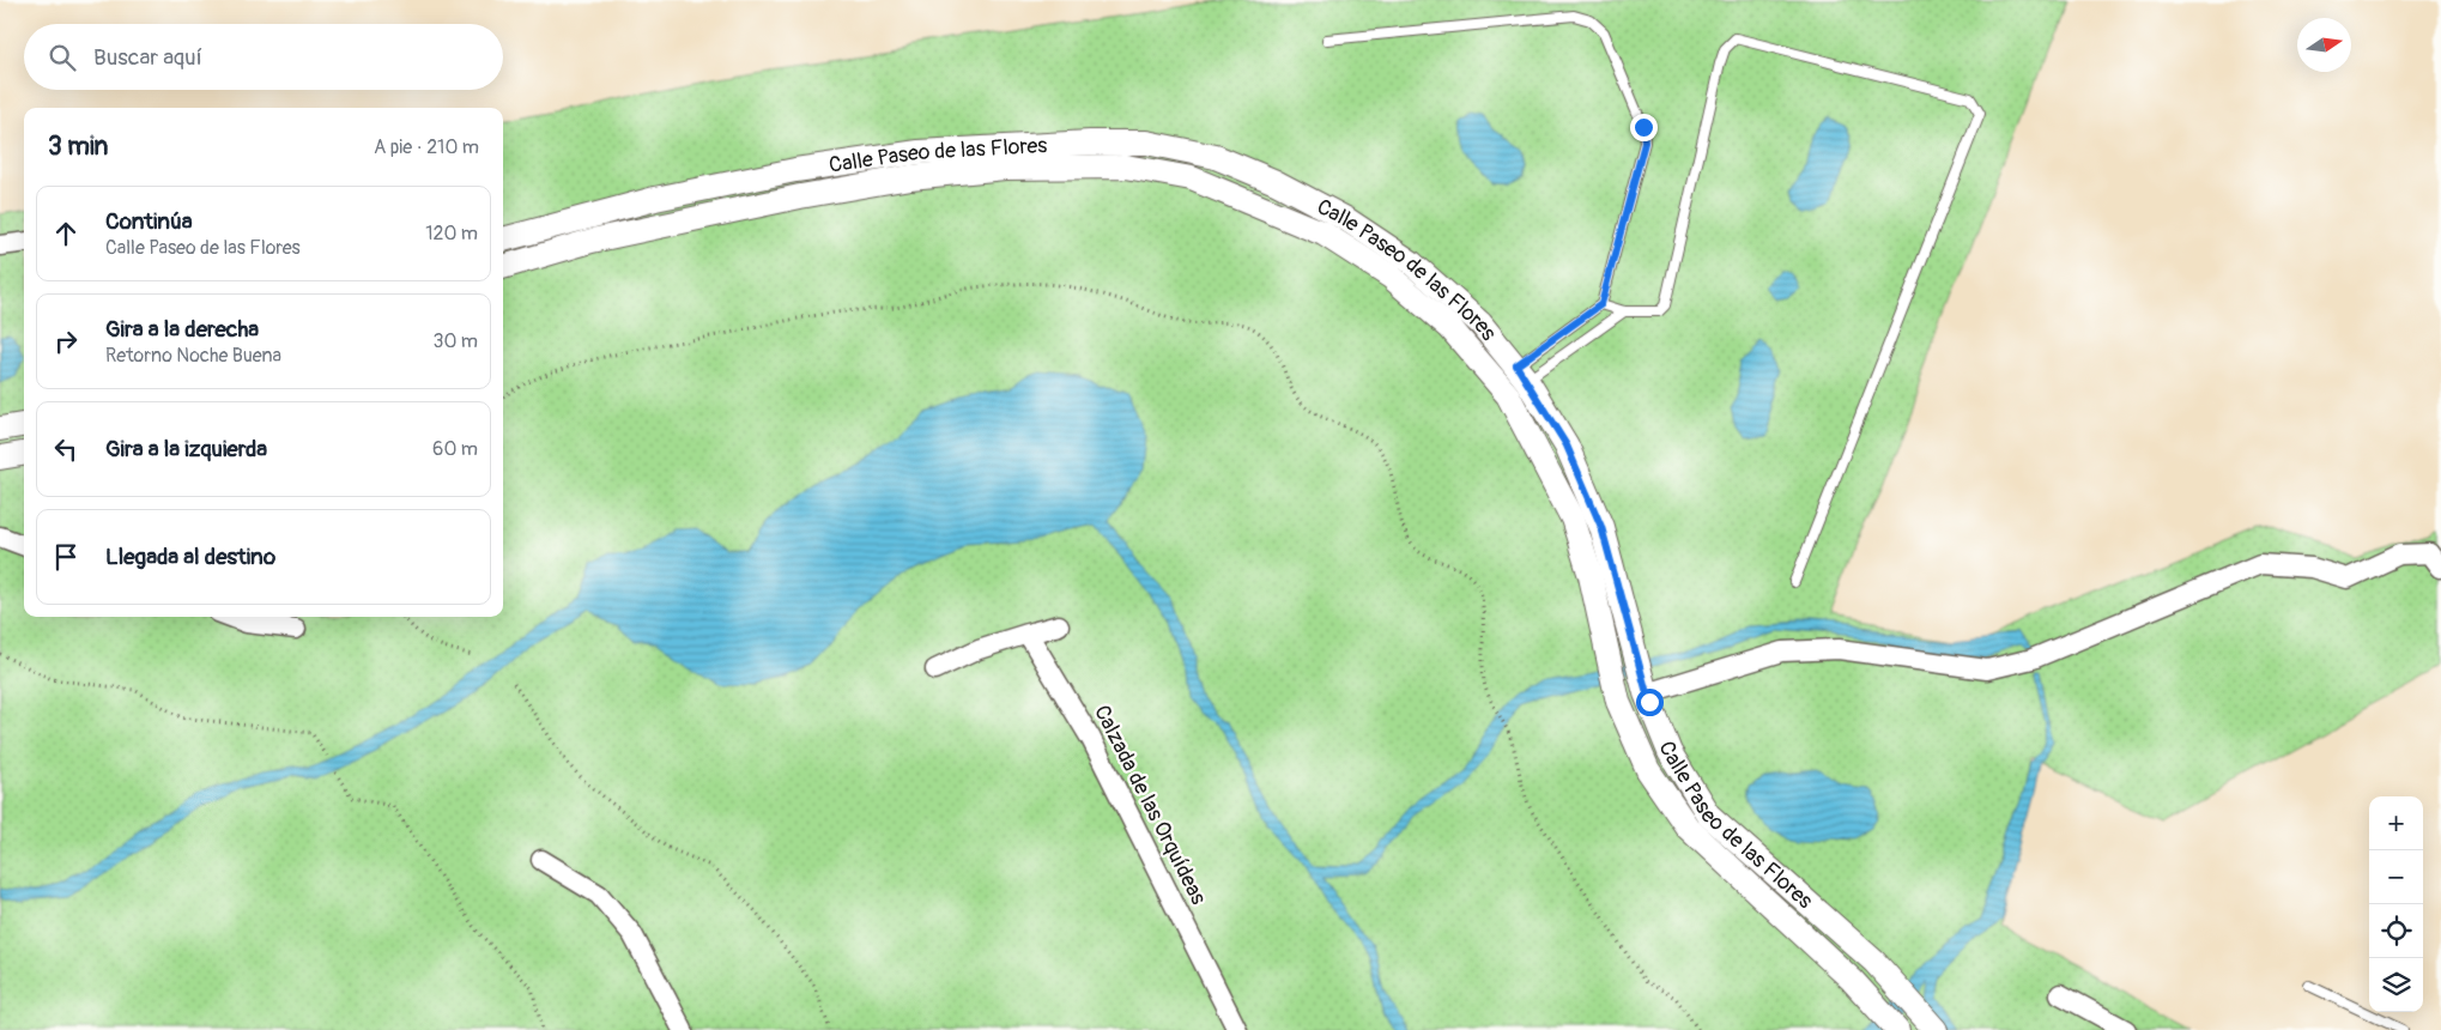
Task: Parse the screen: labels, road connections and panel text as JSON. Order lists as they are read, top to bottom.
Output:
{
  "streets": {
    "street": ["Calle Paseo de las Flores", "Calzada de las Orquídeas"]
  },
  "north": "right",
  "page": {
    "search": "Buscar aquí",
    "heading": ["3 min", "A pie · 210 m"],
    "list": [
      ["Continúa", "Calle Paseo de las Flores", "120 m"],
      ["Gira a la derecha", "Retorno Noche Buena", "30 m"],
      ["Gira a la izquierda", "60 m"],
      "Llegada al destino"
    ],
    "map_buttons": ["+", "−"]
  }
}
